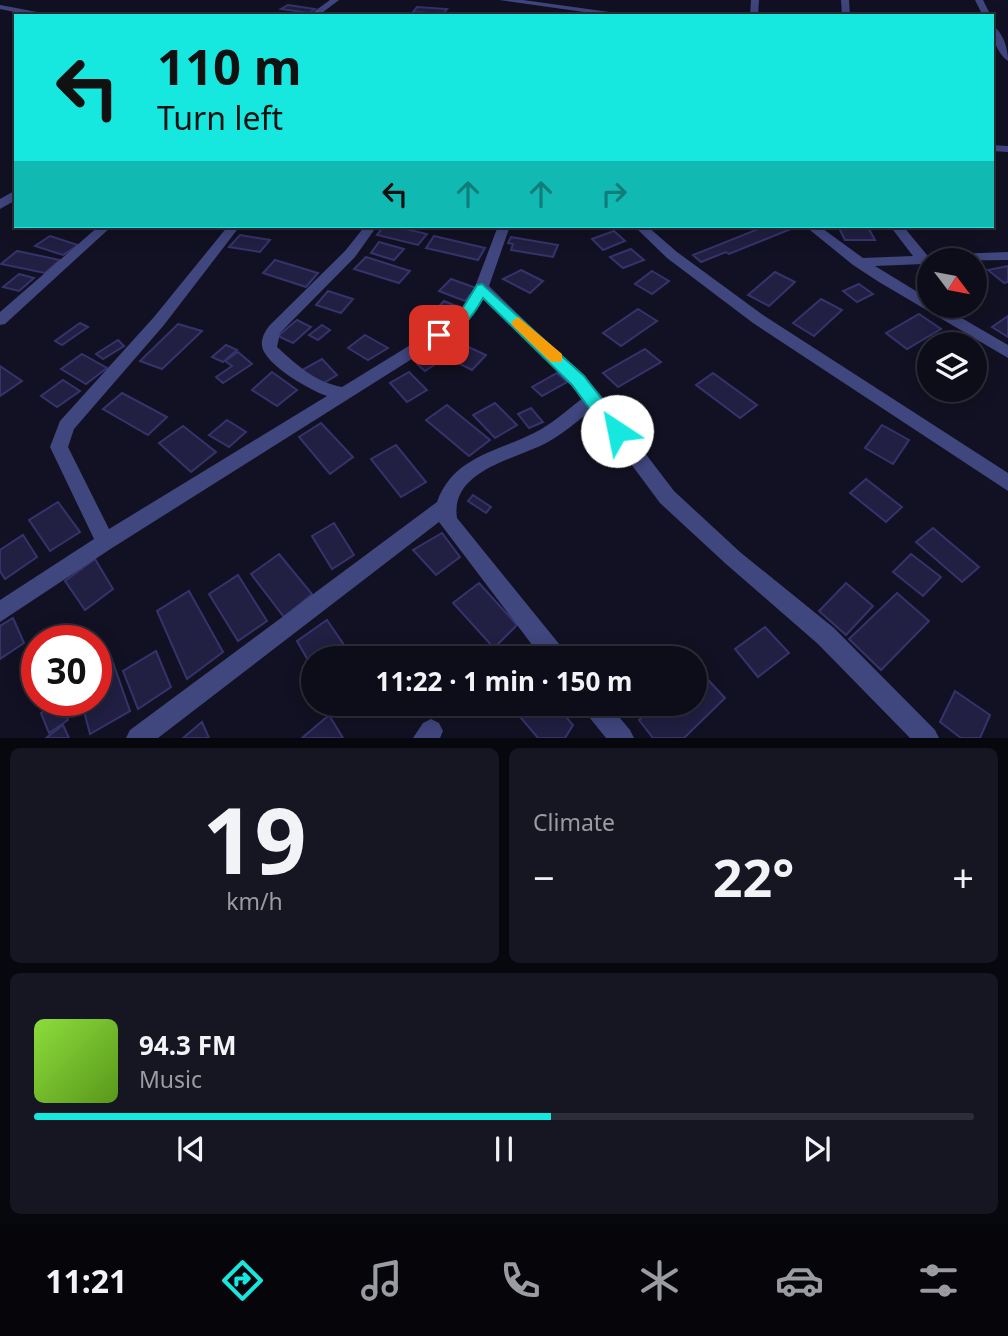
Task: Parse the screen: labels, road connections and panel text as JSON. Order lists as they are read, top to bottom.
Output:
{
  "north": "bottom right",
  "page": {
    "turn": ["110 m", "Turn left"],
    "limit": "30",
    "trip": "11:22 · 1 min · 150 m",
    "tile": [
      ["19", "km/h"],
      "Climate"
    ],
    "heat": ["−", "22°", "+"],
    "song": ["94.3 FM", "Music"],
    "tabs": "11:21"
  }
}
